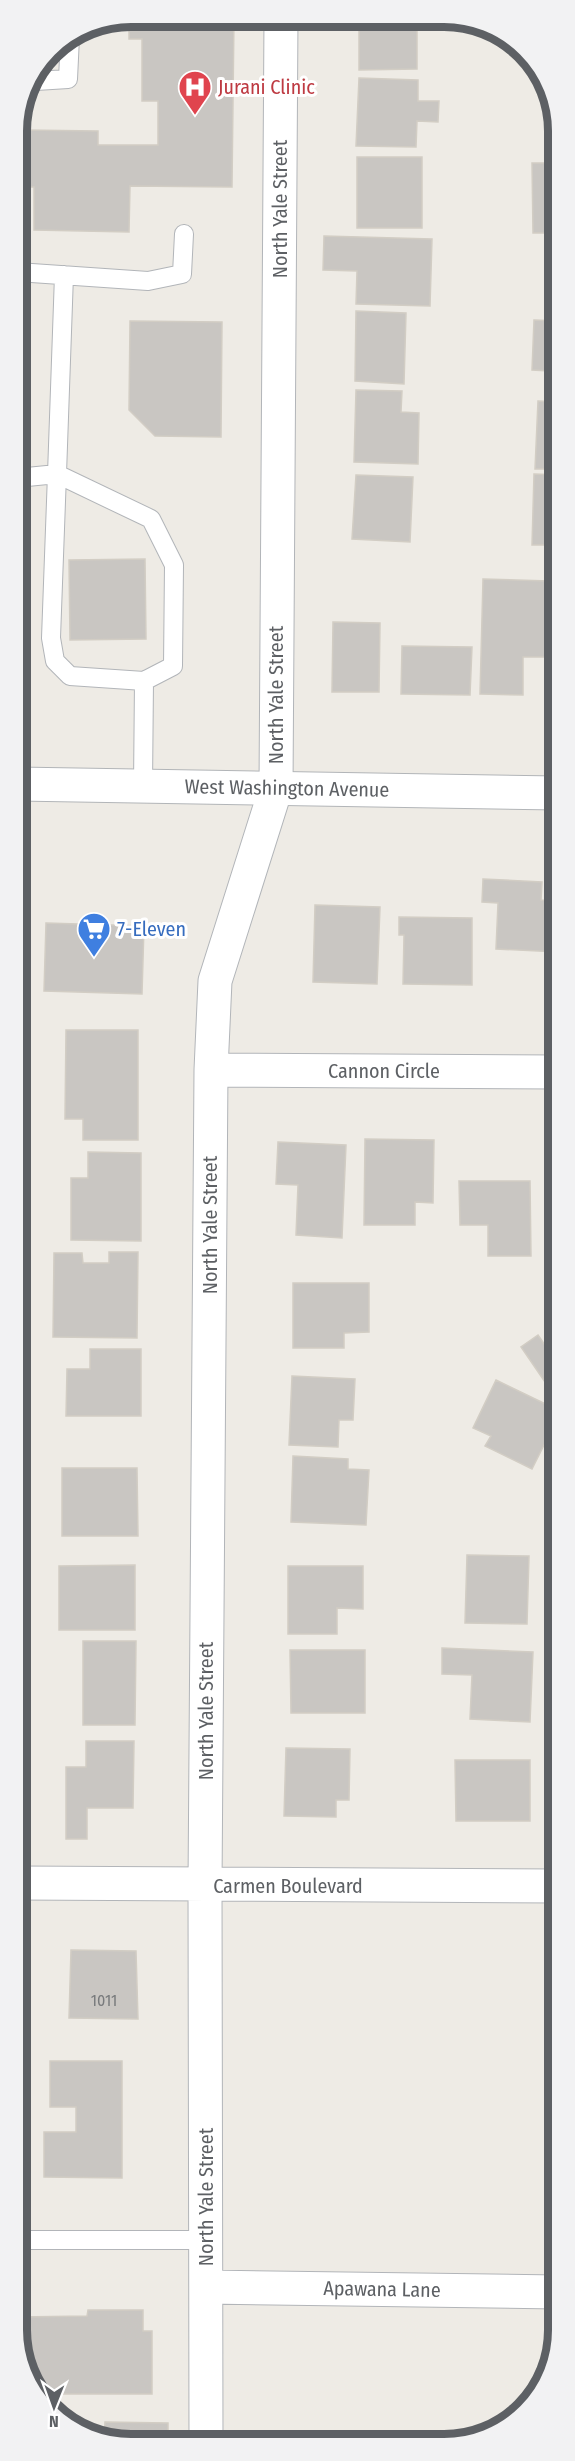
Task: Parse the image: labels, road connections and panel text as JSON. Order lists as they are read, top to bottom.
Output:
{
  "streets": {
    "street": [
      "North Yale Street",
      "West Washington Avenue",
      "Cannon Circle",
      "Carmen Boulevard",
      "Apawana Lane"
    ]
  },
  "crossings": [
    ["North Yale Street", "West Washington Avenue"],
    ["North Yale Street", "Cannon Circle"],
    ["North Yale Street", "Carmen Boulevard"],
    ["North Yale Street", "Apawana Lane"]
  ],
  "places": {
    "hospital": ["Jurani Clinic"],
    "supermarket": ["7-Eleven"]
  },
  "house_numbers": ["1011"],
  "north": "bottom"
}
